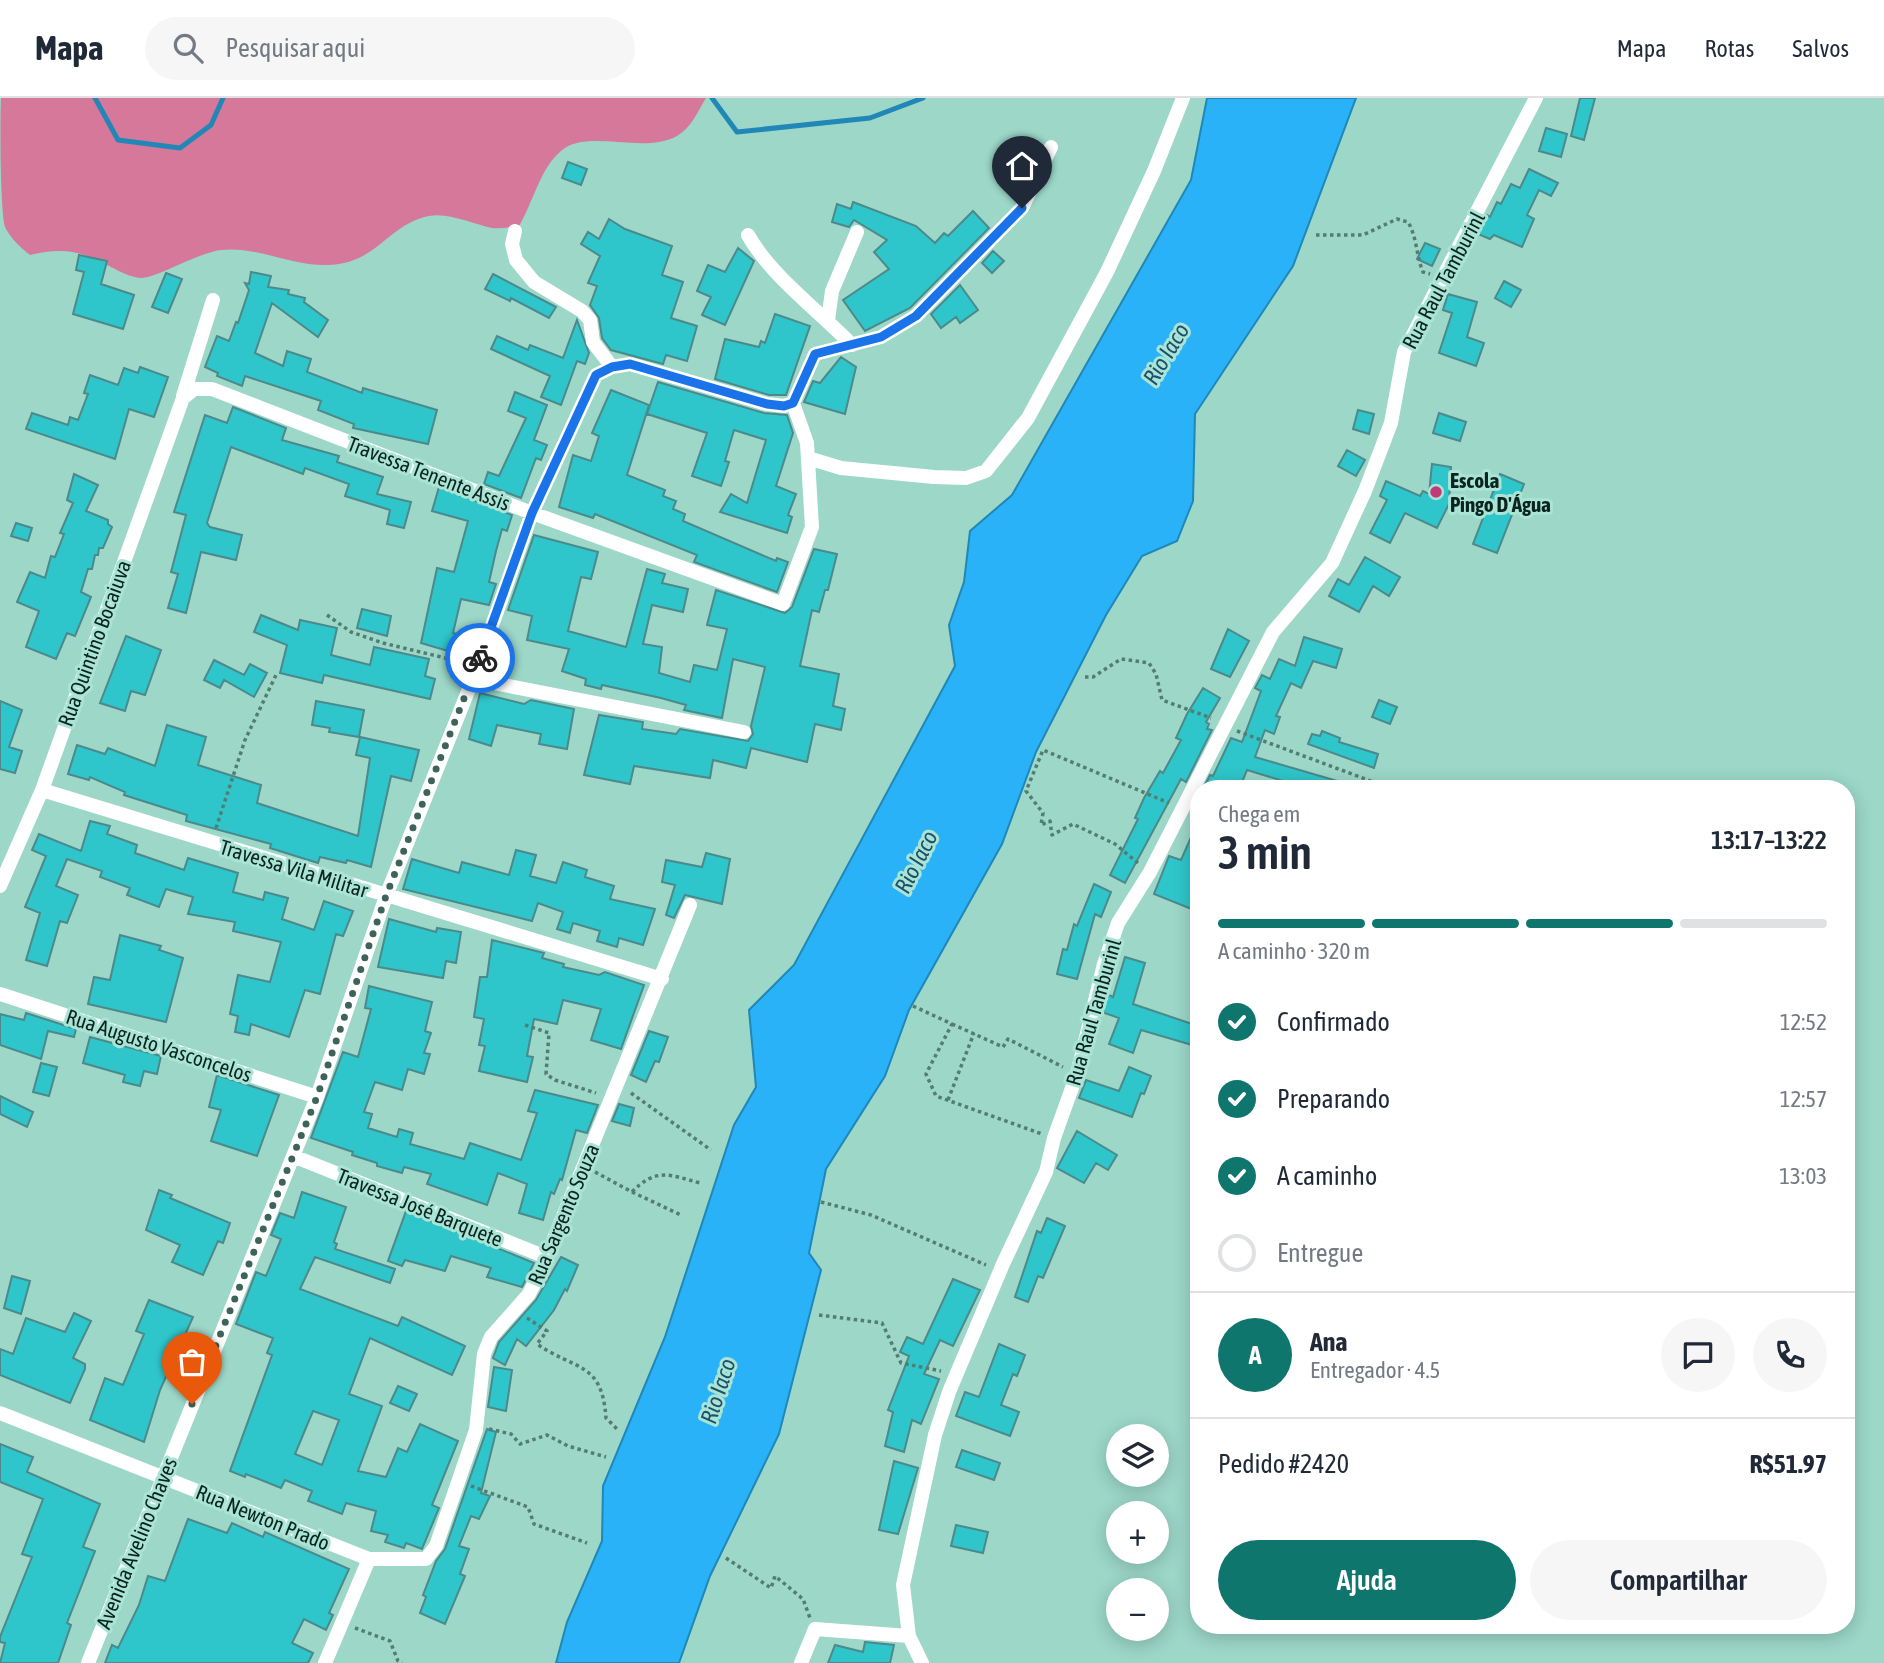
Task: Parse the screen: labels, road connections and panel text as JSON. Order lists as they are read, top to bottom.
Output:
{
  "streets": {
    "street": [
      "Rua Raul Tamburinl",
      "Travessa Tenente Assis",
      "Rua Quintino Bocaiuva",
      "Travessa Vila Militar",
      "Rua Augusto Vasconcelos",
      "Travessa José Barquete",
      "Rua Sargento Souza",
      "Rua Newton Prado",
      "Avenida Avelino Chaves"
    ]
  },
  "crossings": [
    ["Travessa Tenente Assis", "Rua Quintino Bocaiuva"],
    ["Travessa Tenente Assis", "Avenida Avelino Chaves"],
    ["Rua Quintino Bocaiuva", "Travessa Vila Militar"],
    ["Travessa Vila Militar", "Rua Sargento Souza"],
    ["Travessa Vila Militar", "Avenida Avelino Chaves"],
    ["Rua Augusto Vasconcelos", "Avenida Avelino Chaves"],
    ["Travessa José Barquete", "Rua Sargento Souza"],
    ["Travessa José Barquete", "Avenida Avelino Chaves"],
    ["Rua Sargento Souza", "Rua Newton Prado"],
    ["Rua Newton Prado", "Avenida Avelino Chaves"]
  ],
  "water": ["Rio Iaco"],
  "places": ["Escola Pingo D'Água"],
  "page": {
    "header": "Mapa",
    "search": "Pesquisar aqui",
    "nav": ["Mapa", "Rotas", "Salvos"],
    "heading": ["3 min", "Chega em", "13:17–13:22"],
    "panel": [
      "Ana",
      "Entregador · 4.5",
      "Pedido #2420",
      "R$51.97"
    ],
    "bar": "A caminho · 320 m",
    "list": [
      ["Confirmado", "12:52"],
      ["Preparando", "12:57"],
      ["A caminho", "13:03"],
      "Entregue"
    ],
    "round": "A",
    "map_buttons": ["+", "−"],
    "buttons": ["Ajuda", "Compartilhar"]
  }
}
